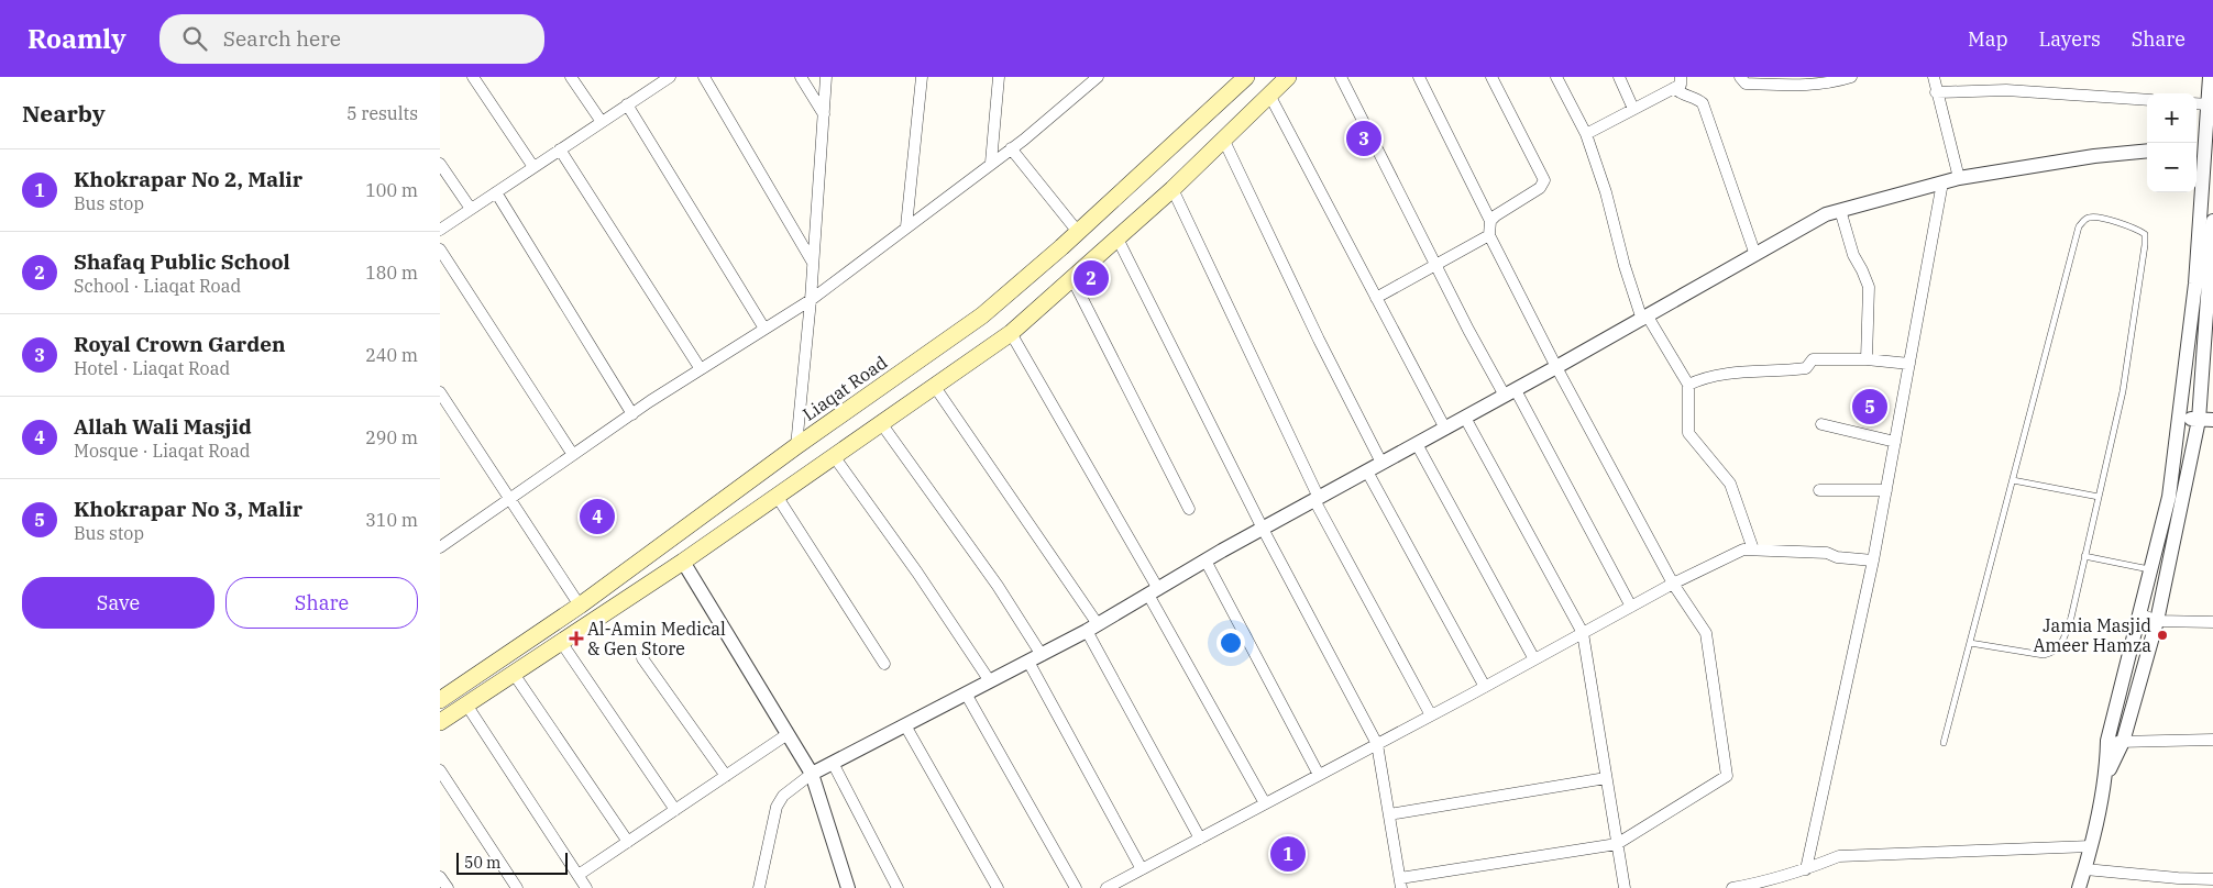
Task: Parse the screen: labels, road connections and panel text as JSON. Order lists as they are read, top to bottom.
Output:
{
  "streets": {
    "main road": ["Liaqat Road"]
  },
  "places": {
    "other": ["Jamia Masjid Ameer Hamza"],
    "health": ["Al-Amin Medical & Gen Store"]
  },
  "scale_bar": "50 m",
  "page": {
    "header": "Roamly",
    "search": "Search here",
    "nav": ["Map", "Layers", "Share"],
    "heading": ["Nearby", "5 results"],
    "map_buttons": ["+", "−"],
    "pins": [
      "3",
      "2",
      "5",
      "4",
      "1"
    ],
    "list": [
      {
        "mark": "1",
        "name": "Khokrapar No 2, Malir",
        "note": "Bus stop",
        "value": "100 m"
      },
      {
        "mark": "2",
        "name": "Shafaq Public School",
        "note": "School · Liaqat Road",
        "value": "180 m"
      },
      {
        "mark": "3",
        "name": "Royal Crown Garden",
        "note": "Hotel · Liaqat Road",
        "value": "240 m"
      },
      {
        "mark": "4",
        "name": "Allah Wali Masjid",
        "note": "Mosque · Liaqat Road",
        "value": "290 m"
      },
      {
        "mark": "5",
        "name": "Khokrapar No 3, Malir",
        "note": "Bus stop",
        "value": "310 m"
      }
    ],
    "buttons": ["Save", "Share"],
    "scale": "50 m"
  }
}
